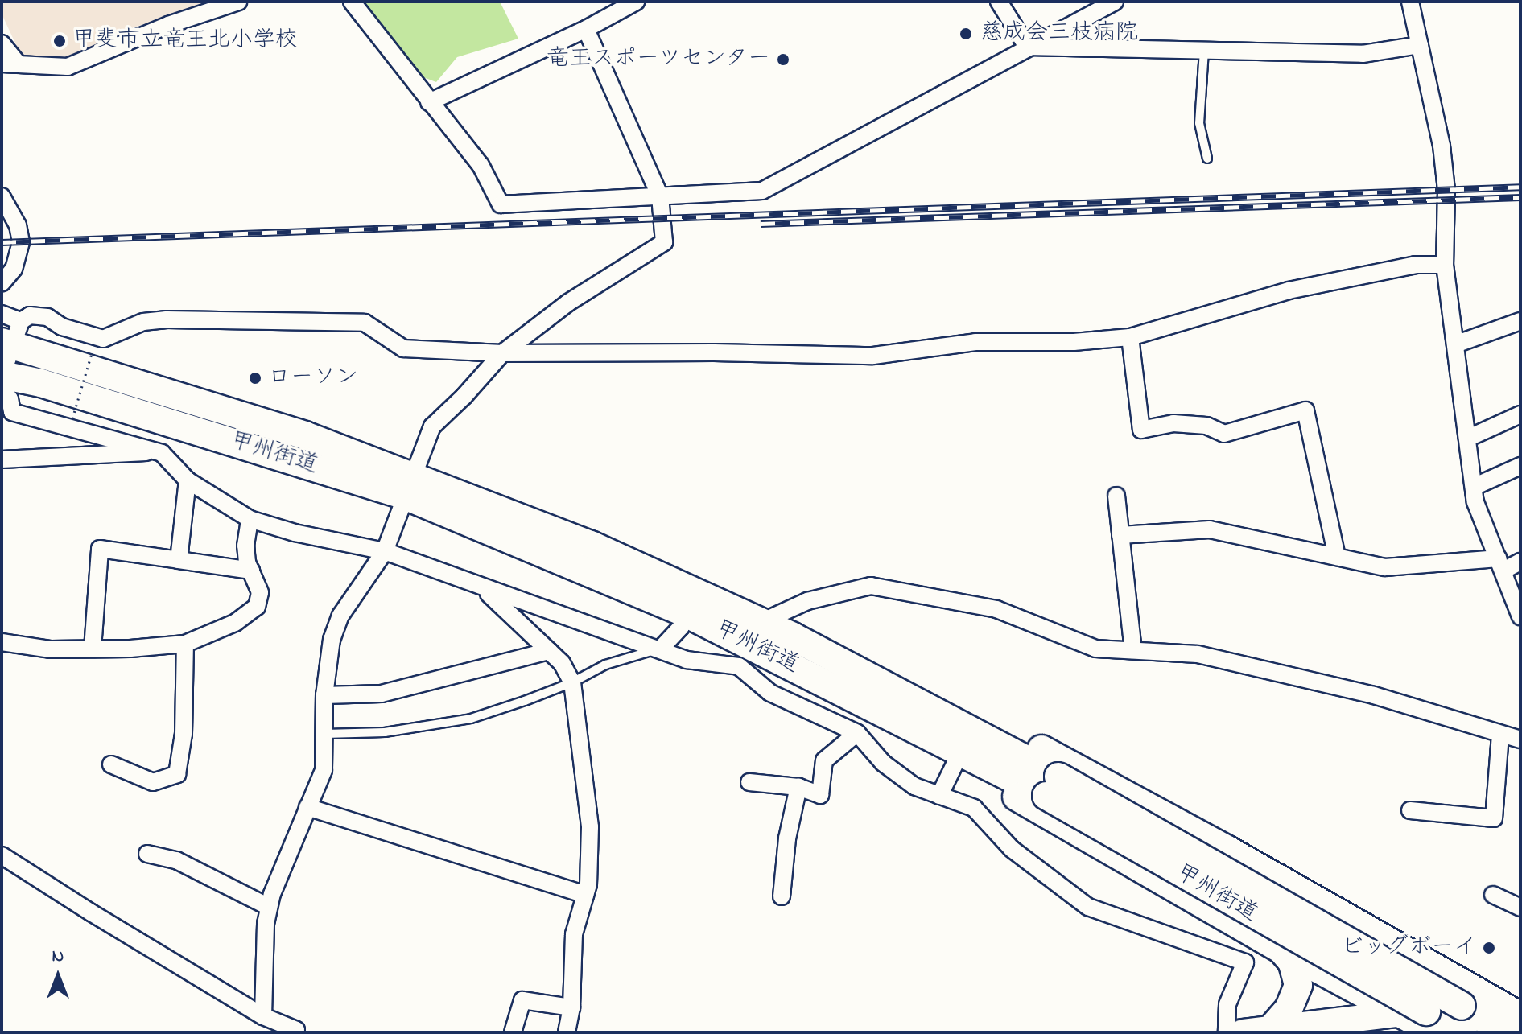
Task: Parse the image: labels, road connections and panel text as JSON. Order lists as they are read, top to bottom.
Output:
{
  "streets": {
    "highway": ["甲州街道"]
  },
  "places": [
    "慈成会三枝病院",
    "甲斐市立竜王北小学校",
    "竜王スポーツセンター",
    "ローソン",
    "ビッグボーイ"
  ],
  "north": "top"
}
